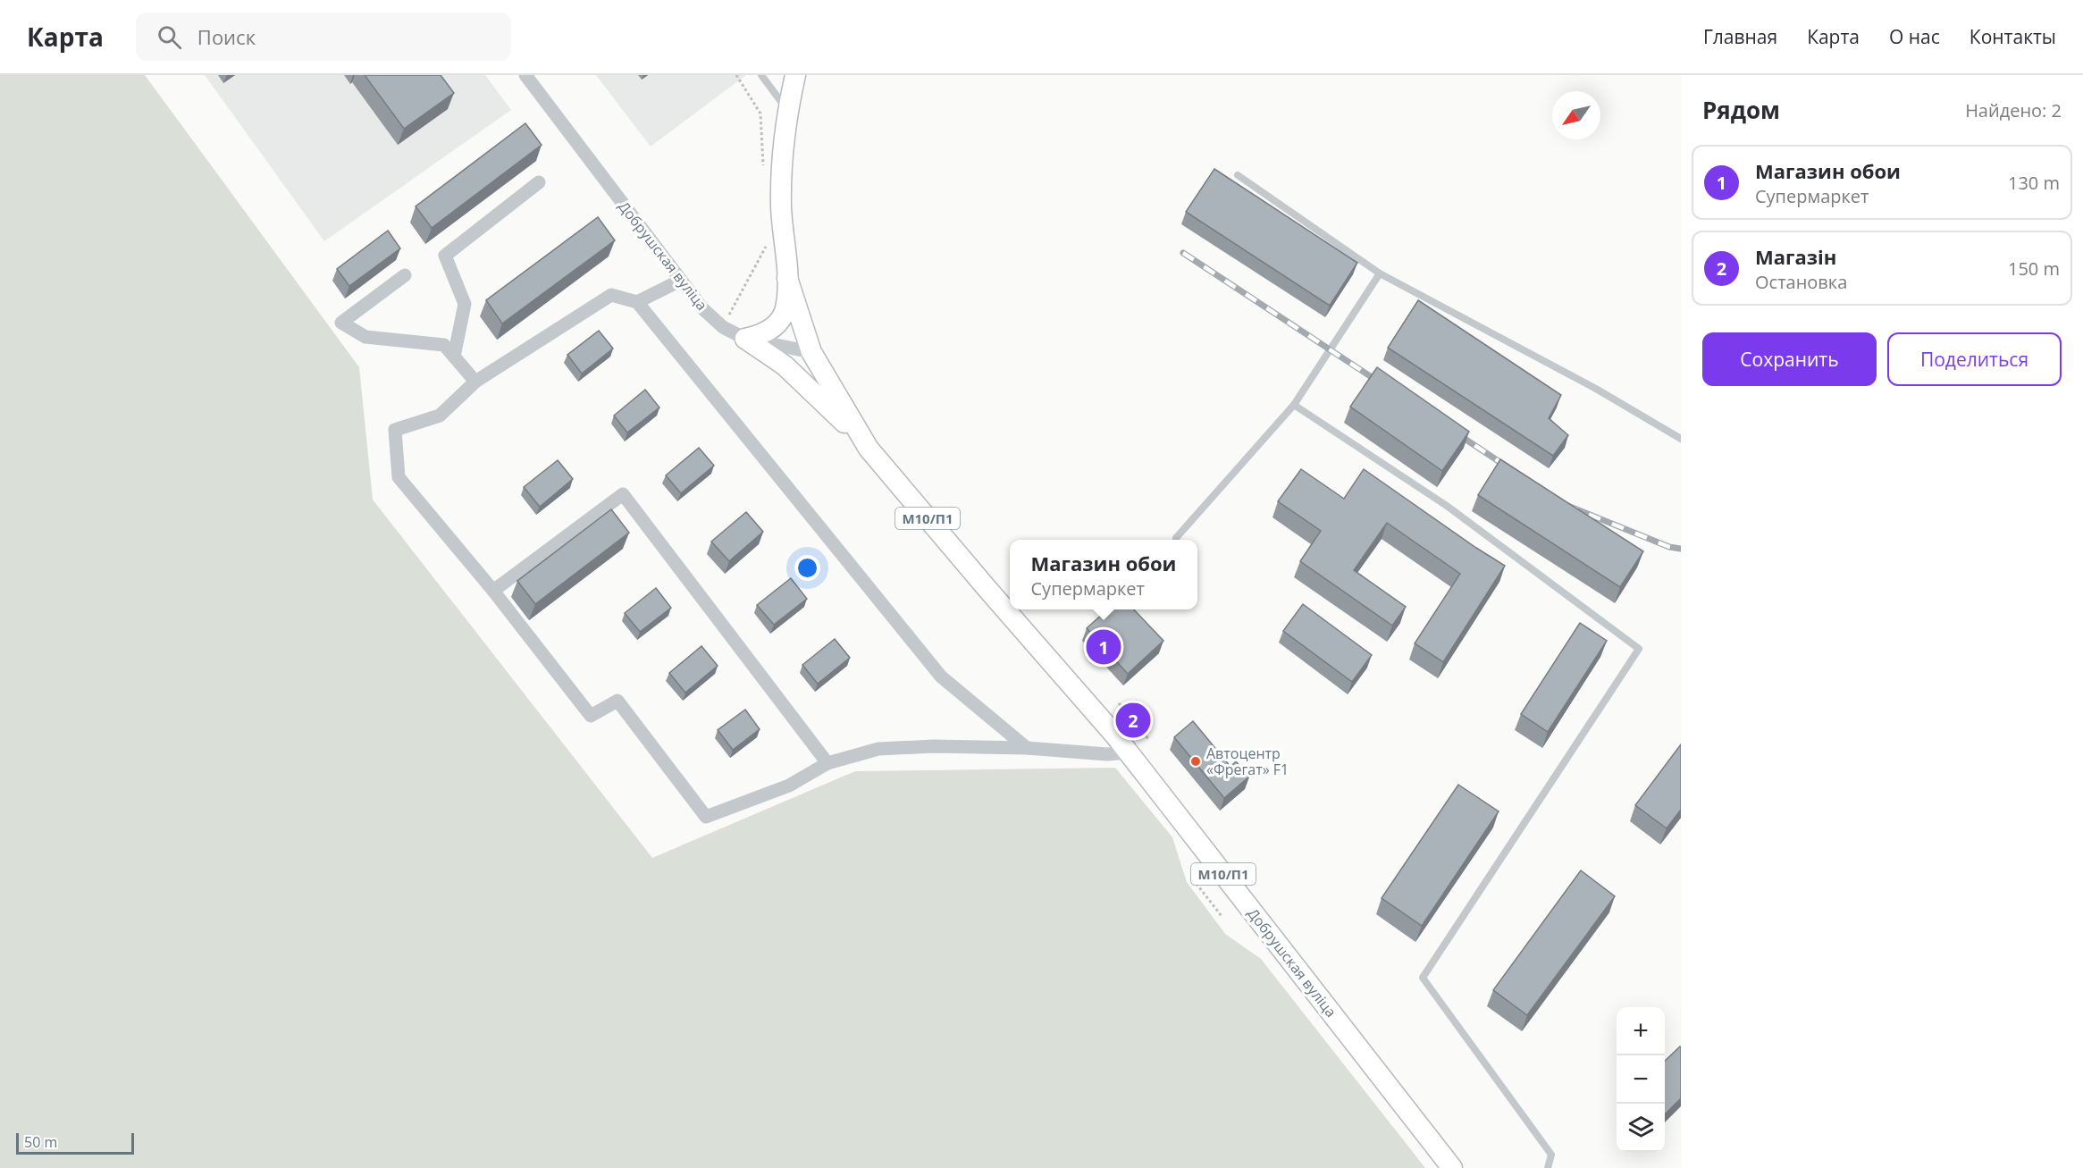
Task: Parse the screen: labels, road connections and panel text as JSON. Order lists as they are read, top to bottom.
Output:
{
  "streets": {
    "main road": ["Добрушская вуліца", "М10/П1"]
  },
  "crossings": [
    ["Добрушская вуліца", "М10/П1"]
  ],
  "places": ["Автоцентр «Фрегат» F1"],
  "scale_bar": "50 m",
  "north": "bottom left",
  "page": {
    "header": "Карта",
    "search": "Поиск",
    "nav": [
      "Главная",
      "Карта",
      "О нас",
      "Контакты"
    ],
    "heading": ["Рядом", "Найдено: 2"],
    "list": [
      {
        "mark": "1",
        "name": "Магазин обои",
        "note": "Супермаркет",
        "value": "130 m"
      },
      {
        "mark": "2",
        "name": "Магазін",
        "note": "Остановка",
        "value": "150 m"
      }
    ],
    "buttons": ["Сохранить", "Поделиться"],
    "popup": ["Магазин обои", "Супермаркет"],
    "pins": ["1", "2"],
    "map_buttons": ["+", "−"],
    "scale": "50 m"
  }
}
